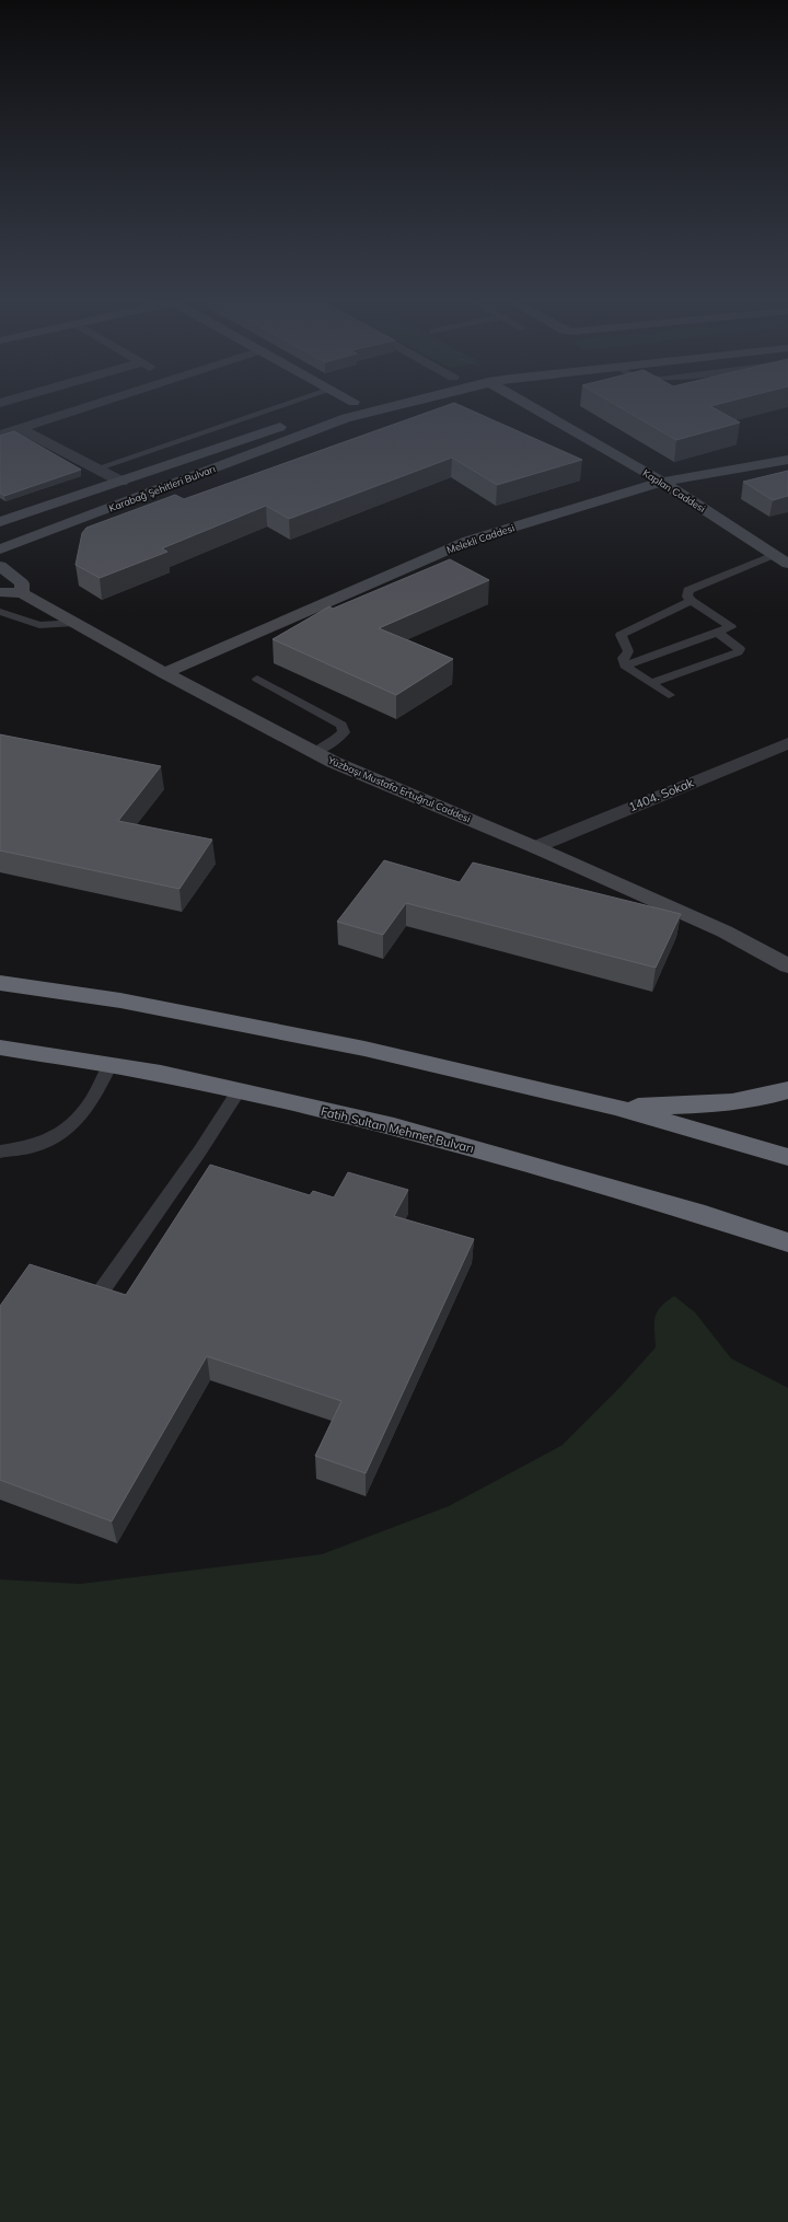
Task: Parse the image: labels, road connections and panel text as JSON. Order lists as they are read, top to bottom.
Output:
{
  "streets": {
    "highway": ["Fatih Sultan Mehmet Bulvarı"],
    "street": [
      "Karabağ Şehitleri Bulvarı",
      "Kaplan Caddesi",
      "Melekli Caddesi",
      "Yüzbaşı Mustafa Ertuğrul Caddesi",
      "1404. Sokak"
    ]
  },
  "crossings": [
    ["Kaplan Caddesi", "Melekli Caddesi"],
    ["Melekli Caddesi", "Yüzbaşı Mustafa Ertuğrul Caddesi"],
    ["Yüzbaşı Mustafa Ertuğrul Caddesi", "1404. Sokak"]
  ]
}
